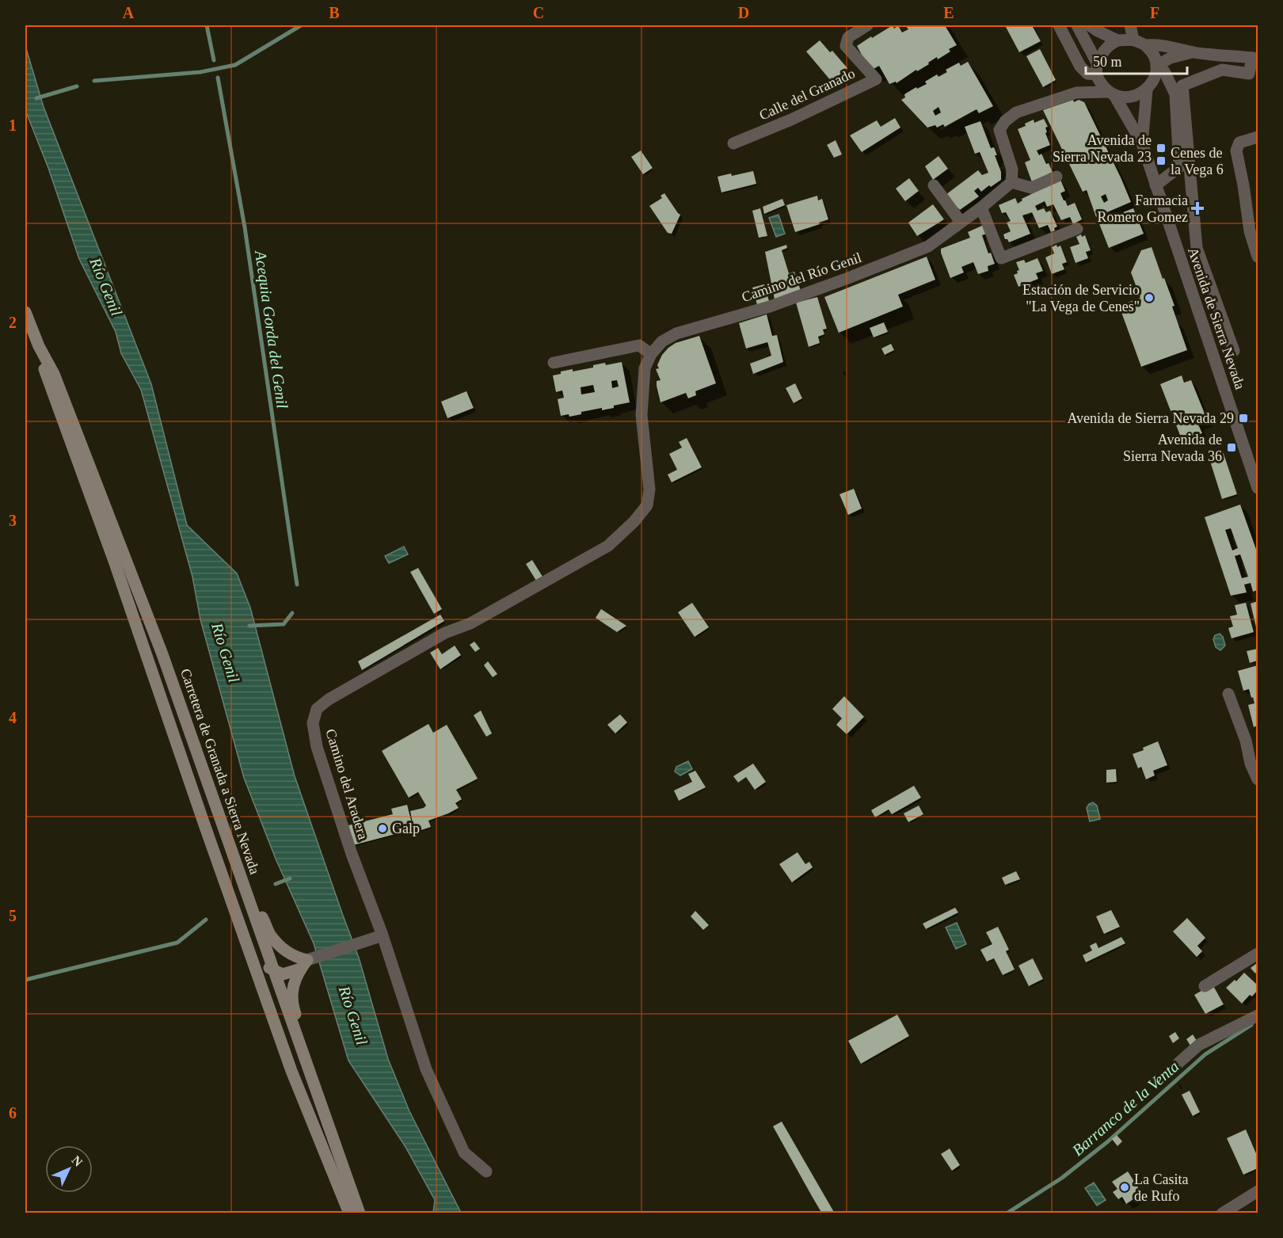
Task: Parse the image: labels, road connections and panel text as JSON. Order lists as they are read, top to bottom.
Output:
{
  "streets": {
    "main road": ["Carretera de Granada a Sierra Nevada"],
    "street": [
      "Calle del Granado",
      "Camino del Río Genil",
      "Avenida de Sierra Nevada",
      "Camino del Aradera"
    ]
  },
  "crossings": [
    ["Camino del Río Genil", "Camino del Aradera"]
  ],
  "water": ["Río Genil", "Acequia Gorda del Genil", "Barranco de la Venta"],
  "places": {
    "transit": [
      "Avenida de Sierra Nevada 23",
      "Cenes de la Vega 6",
      "Avenida de Sierra Nevada 29",
      "Avenida de Sierra Nevada 36"
    ],
    "health": ["Farmacia Romero Gomez"],
    "other": ["Estación de Servicio \"La Vega de Cenes\"", "Galp", "La Casita de Rufo"]
  },
  "scale_bar": "50 m",
  "north": "top right",
  "grid": {
    "columns": [
      "A",
      "B",
      "C",
      "D",
      "E",
      "F"
    ],
    "rows": [
      "1",
      "2",
      "3",
      "4",
      "5",
      "6"
    ]
  }
}
